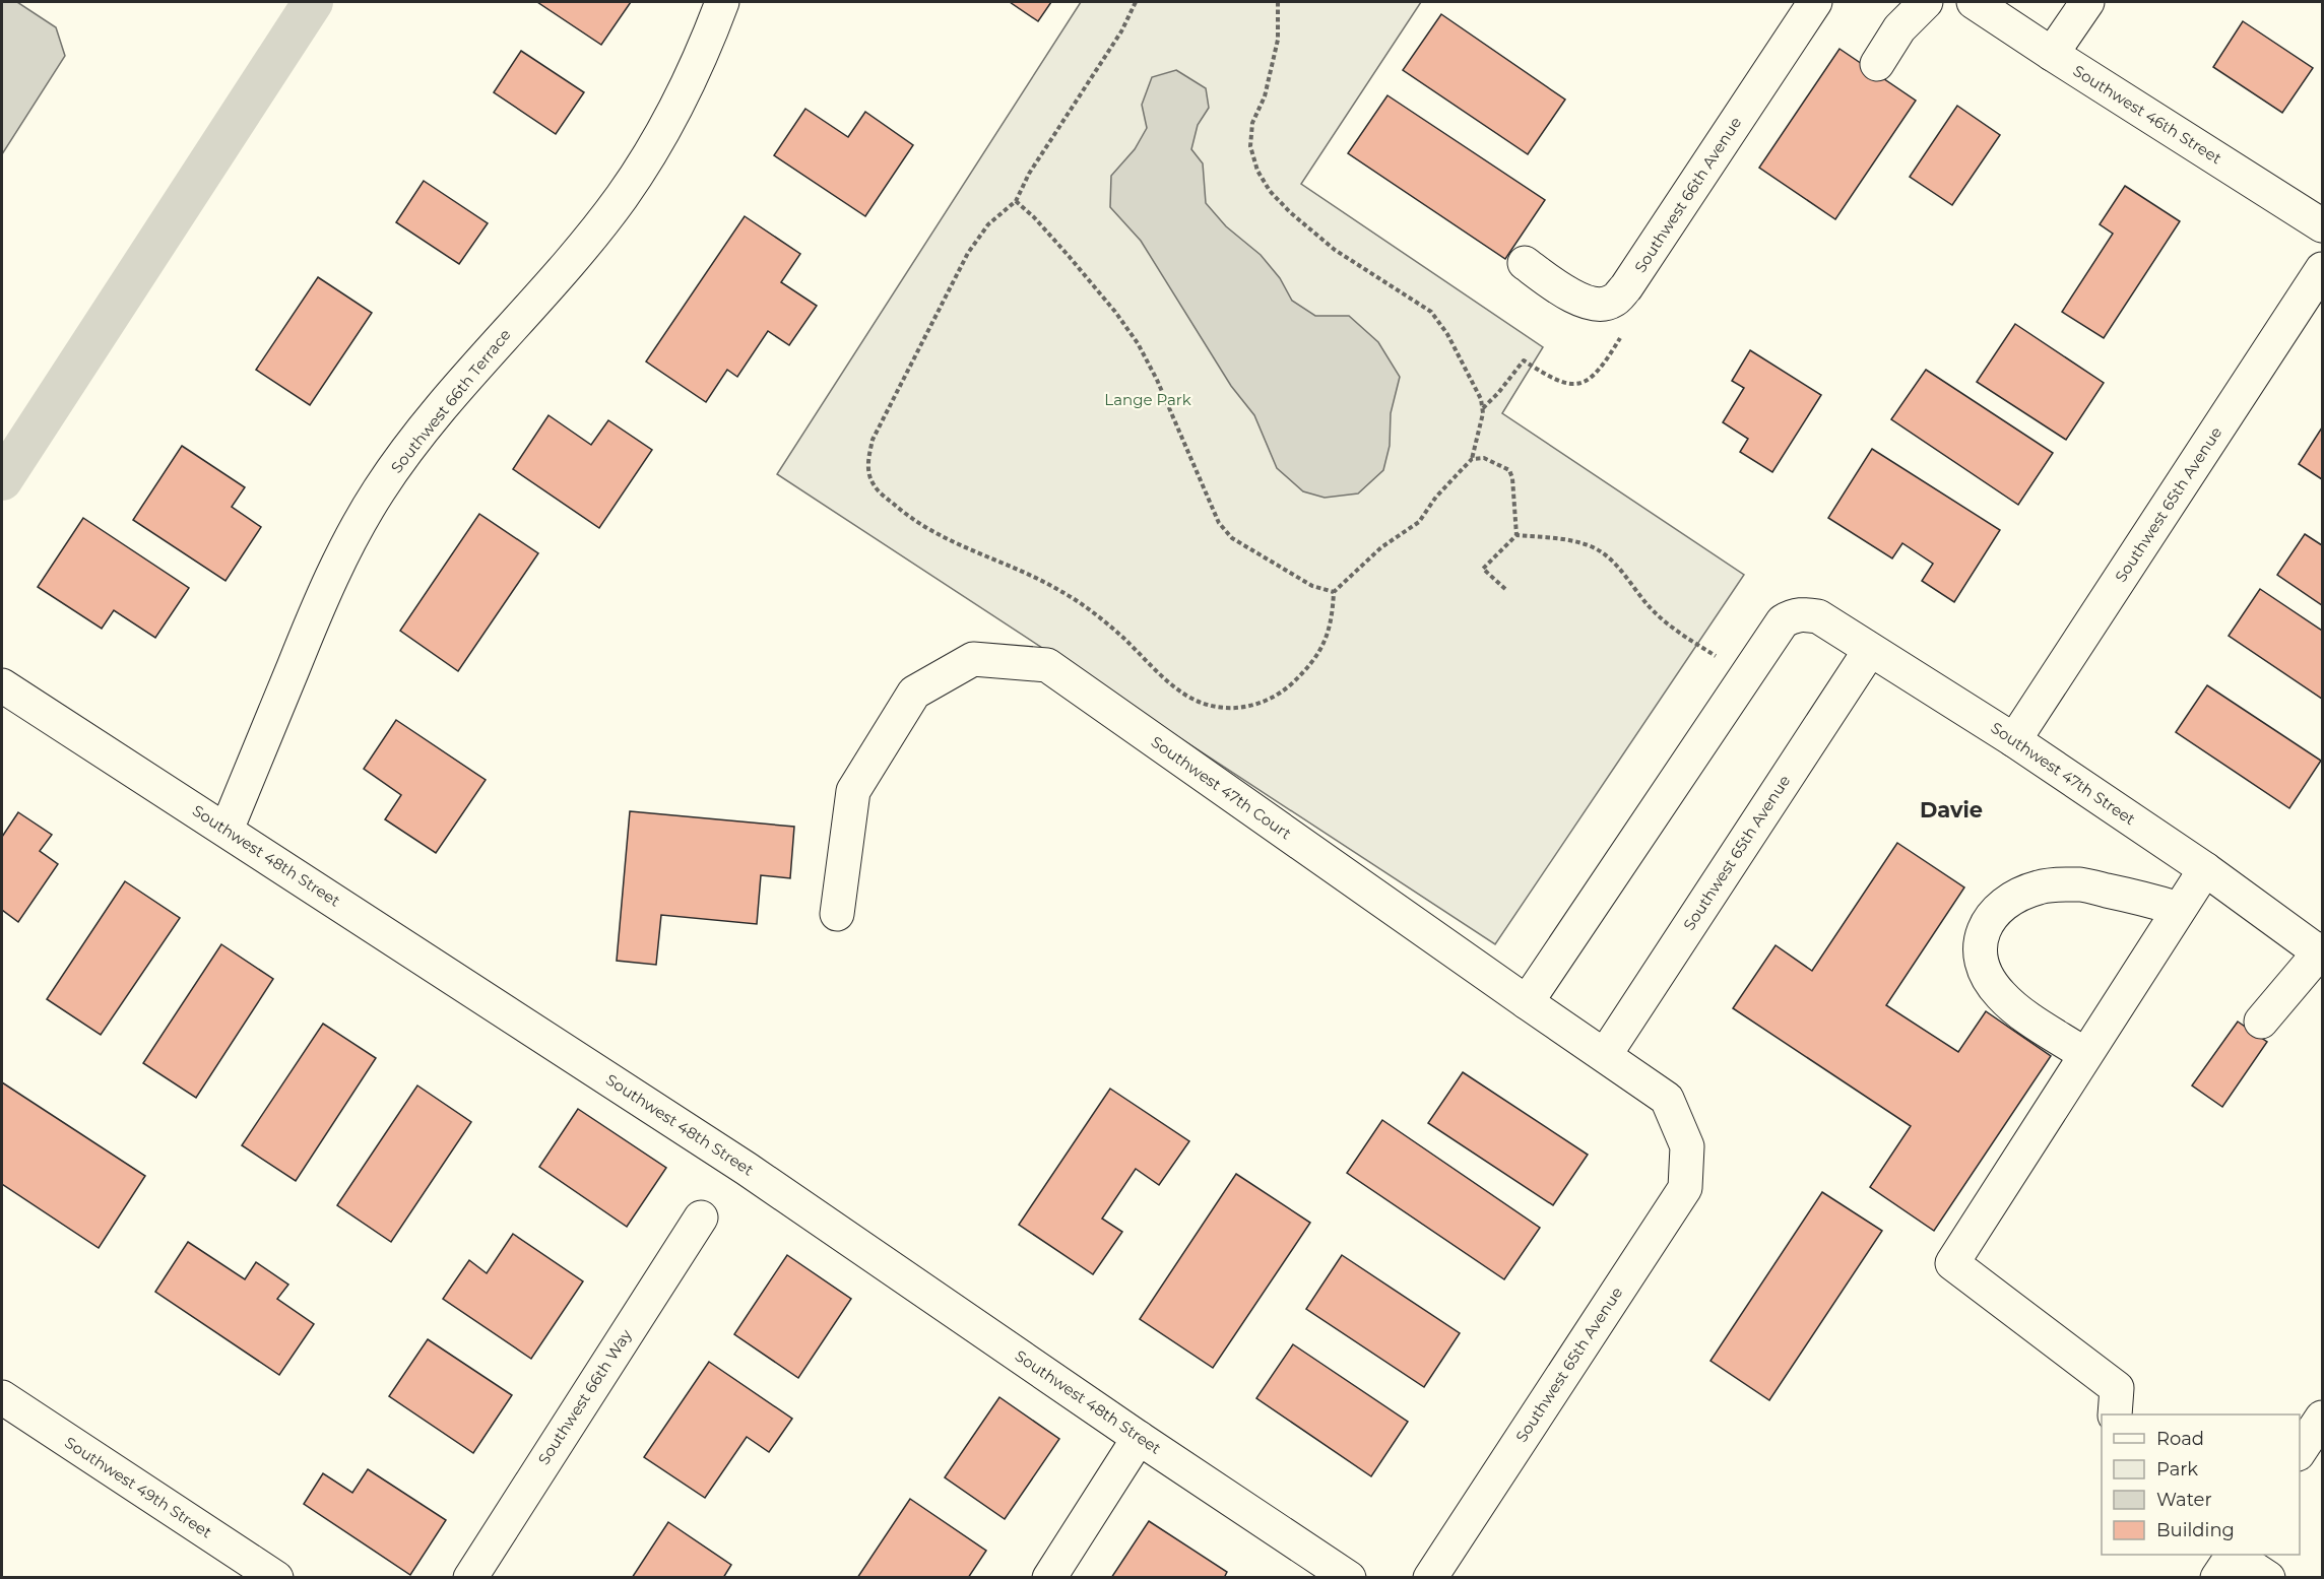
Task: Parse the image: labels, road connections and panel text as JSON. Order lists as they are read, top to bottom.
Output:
{
  "streets": {
    "street": [
      "Southwest 46th Street",
      "Southwest 66th Avenue",
      "Southwest 66th Terrace",
      "Southwest 65th Avenue",
      "Southwest 47th Street",
      "Southwest 47th Court",
      "Southwest 48th Street",
      "Southwest 66th Way",
      "Southwest 49th Street"
    ]
  },
  "crossings": [
    ["Southwest 66th Terrace", "Southwest 48th Street"],
    ["Southwest 65th Avenue", "Southwest 47th Street"],
    ["Southwest 65th Avenue", "Southwest 47th Court"]
  ],
  "districts": ["Davie"],
  "parks": ["Lange Park"],
  "legend": [
    "Road",
    "Park",
    "Water",
    "Building"
  ]
}
